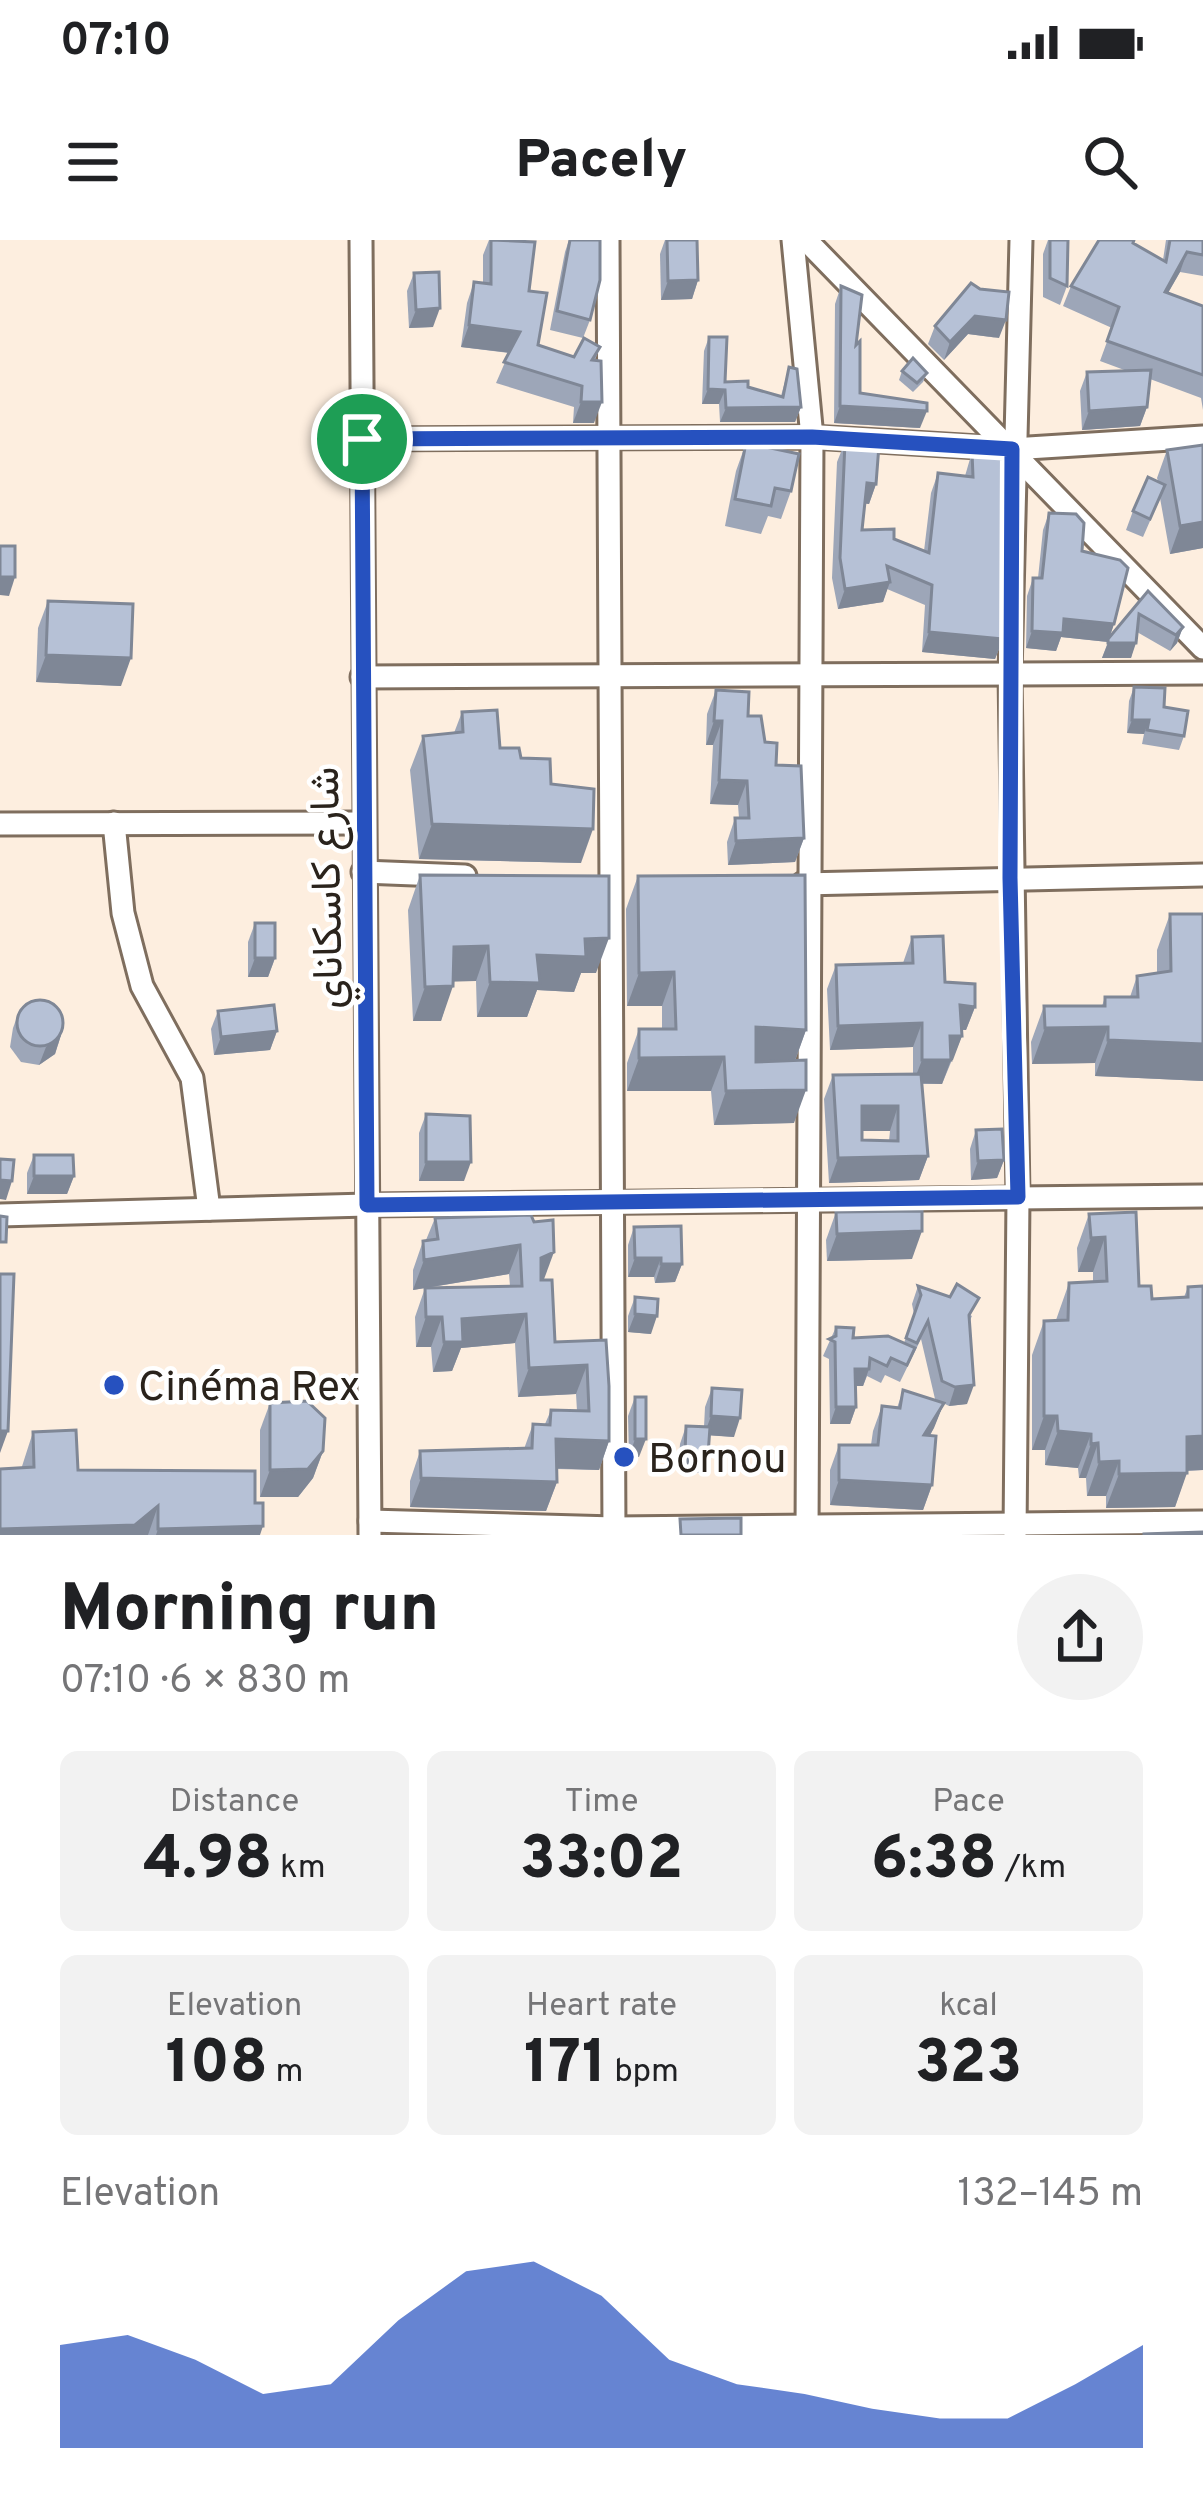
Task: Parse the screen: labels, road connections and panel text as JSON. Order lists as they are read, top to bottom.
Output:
{
  "streets": {
    "street": ["شارع كاسكاناي"]
  },
  "places": ["Cinéma Rex", "Bornou"],
  "page": {
    "status": "07:10",
    "header": "Pacely",
    "heading": ["Morning run", "07:10 · 6 × 830 m"],
    "stats": [
      ["Distance", "4.98 km"],
      ["Time", "33:02"],
      ["Pace", "6:38 /km"],
      ["Elevation", "108 m"],
      ["Heart rate", "171 bpm"],
      ["kcal", "323"]
    ],
    "chart": ["Elevation", "132–145 m"]
  }
}
